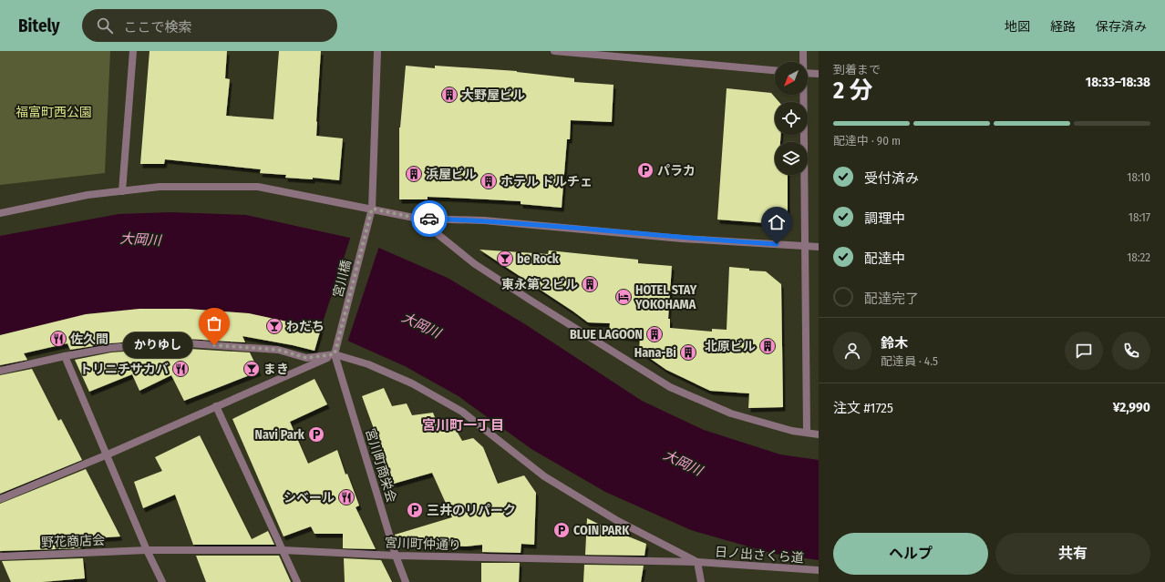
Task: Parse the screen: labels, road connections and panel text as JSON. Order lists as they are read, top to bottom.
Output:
{
  "streets": {
    "street": [
      "宮川橋",
      "宮川町商栄会",
      "野花商店会",
      "宮川町仲通り",
      "日ノ出さくら道"
    ]
  },
  "crossings": [
    ["宮川橋", "宮川町商栄会"],
    ["宮川町商栄会", "宮川町仲通り"],
    ["野花商店会", "宮川町仲通り"],
    ["宮川町仲通り", "日ノ出さくら道"]
  ],
  "districts": ["宮川町一丁目"],
  "water": ["大岡川"],
  "parks": ["福富町西公園"],
  "places": {
    "building": [
      "大野屋ビル",
      "浜屋ビル",
      "ホテル ドルチェ",
      "東永第２ビル",
      "BLUE LAGOON",
      "北原ビル",
      "Hana-Bi"
    ],
    "parking": [
      "パラカ",
      "Navi Park",
      "三井のリパーク",
      "COIN PARK"
    ],
    "bar": ["be Rock", "わだち", "まき"],
    "hotel": ["HOTEL STAY YOKOHAMA"],
    "restaurant": ["佐久間", "トリニチサカバ", "シベール"],
    "other": ["かりゆし"]
  },
  "north": "bottom left",
  "page": {
    "header": "Bitely",
    "search": "ここで検索",
    "nav": ["地図", "経路", "保存済み"],
    "heading": ["2 分", "到着まで", "18:33–18:38"],
    "panel": [
      "鈴木",
      "配達員 · 4.5",
      "注文 #1725",
      "¥2,990"
    ],
    "bar": "配達中 · 90 m",
    "list": [
      ["受付済み", "18:10"],
      ["調理中", "18:17"],
      ["配達中", "18:22"],
      "配達完了"
    ],
    "bubble": "かりゆし",
    "buttons": ["ヘルプ", "共有"]
  }
}
